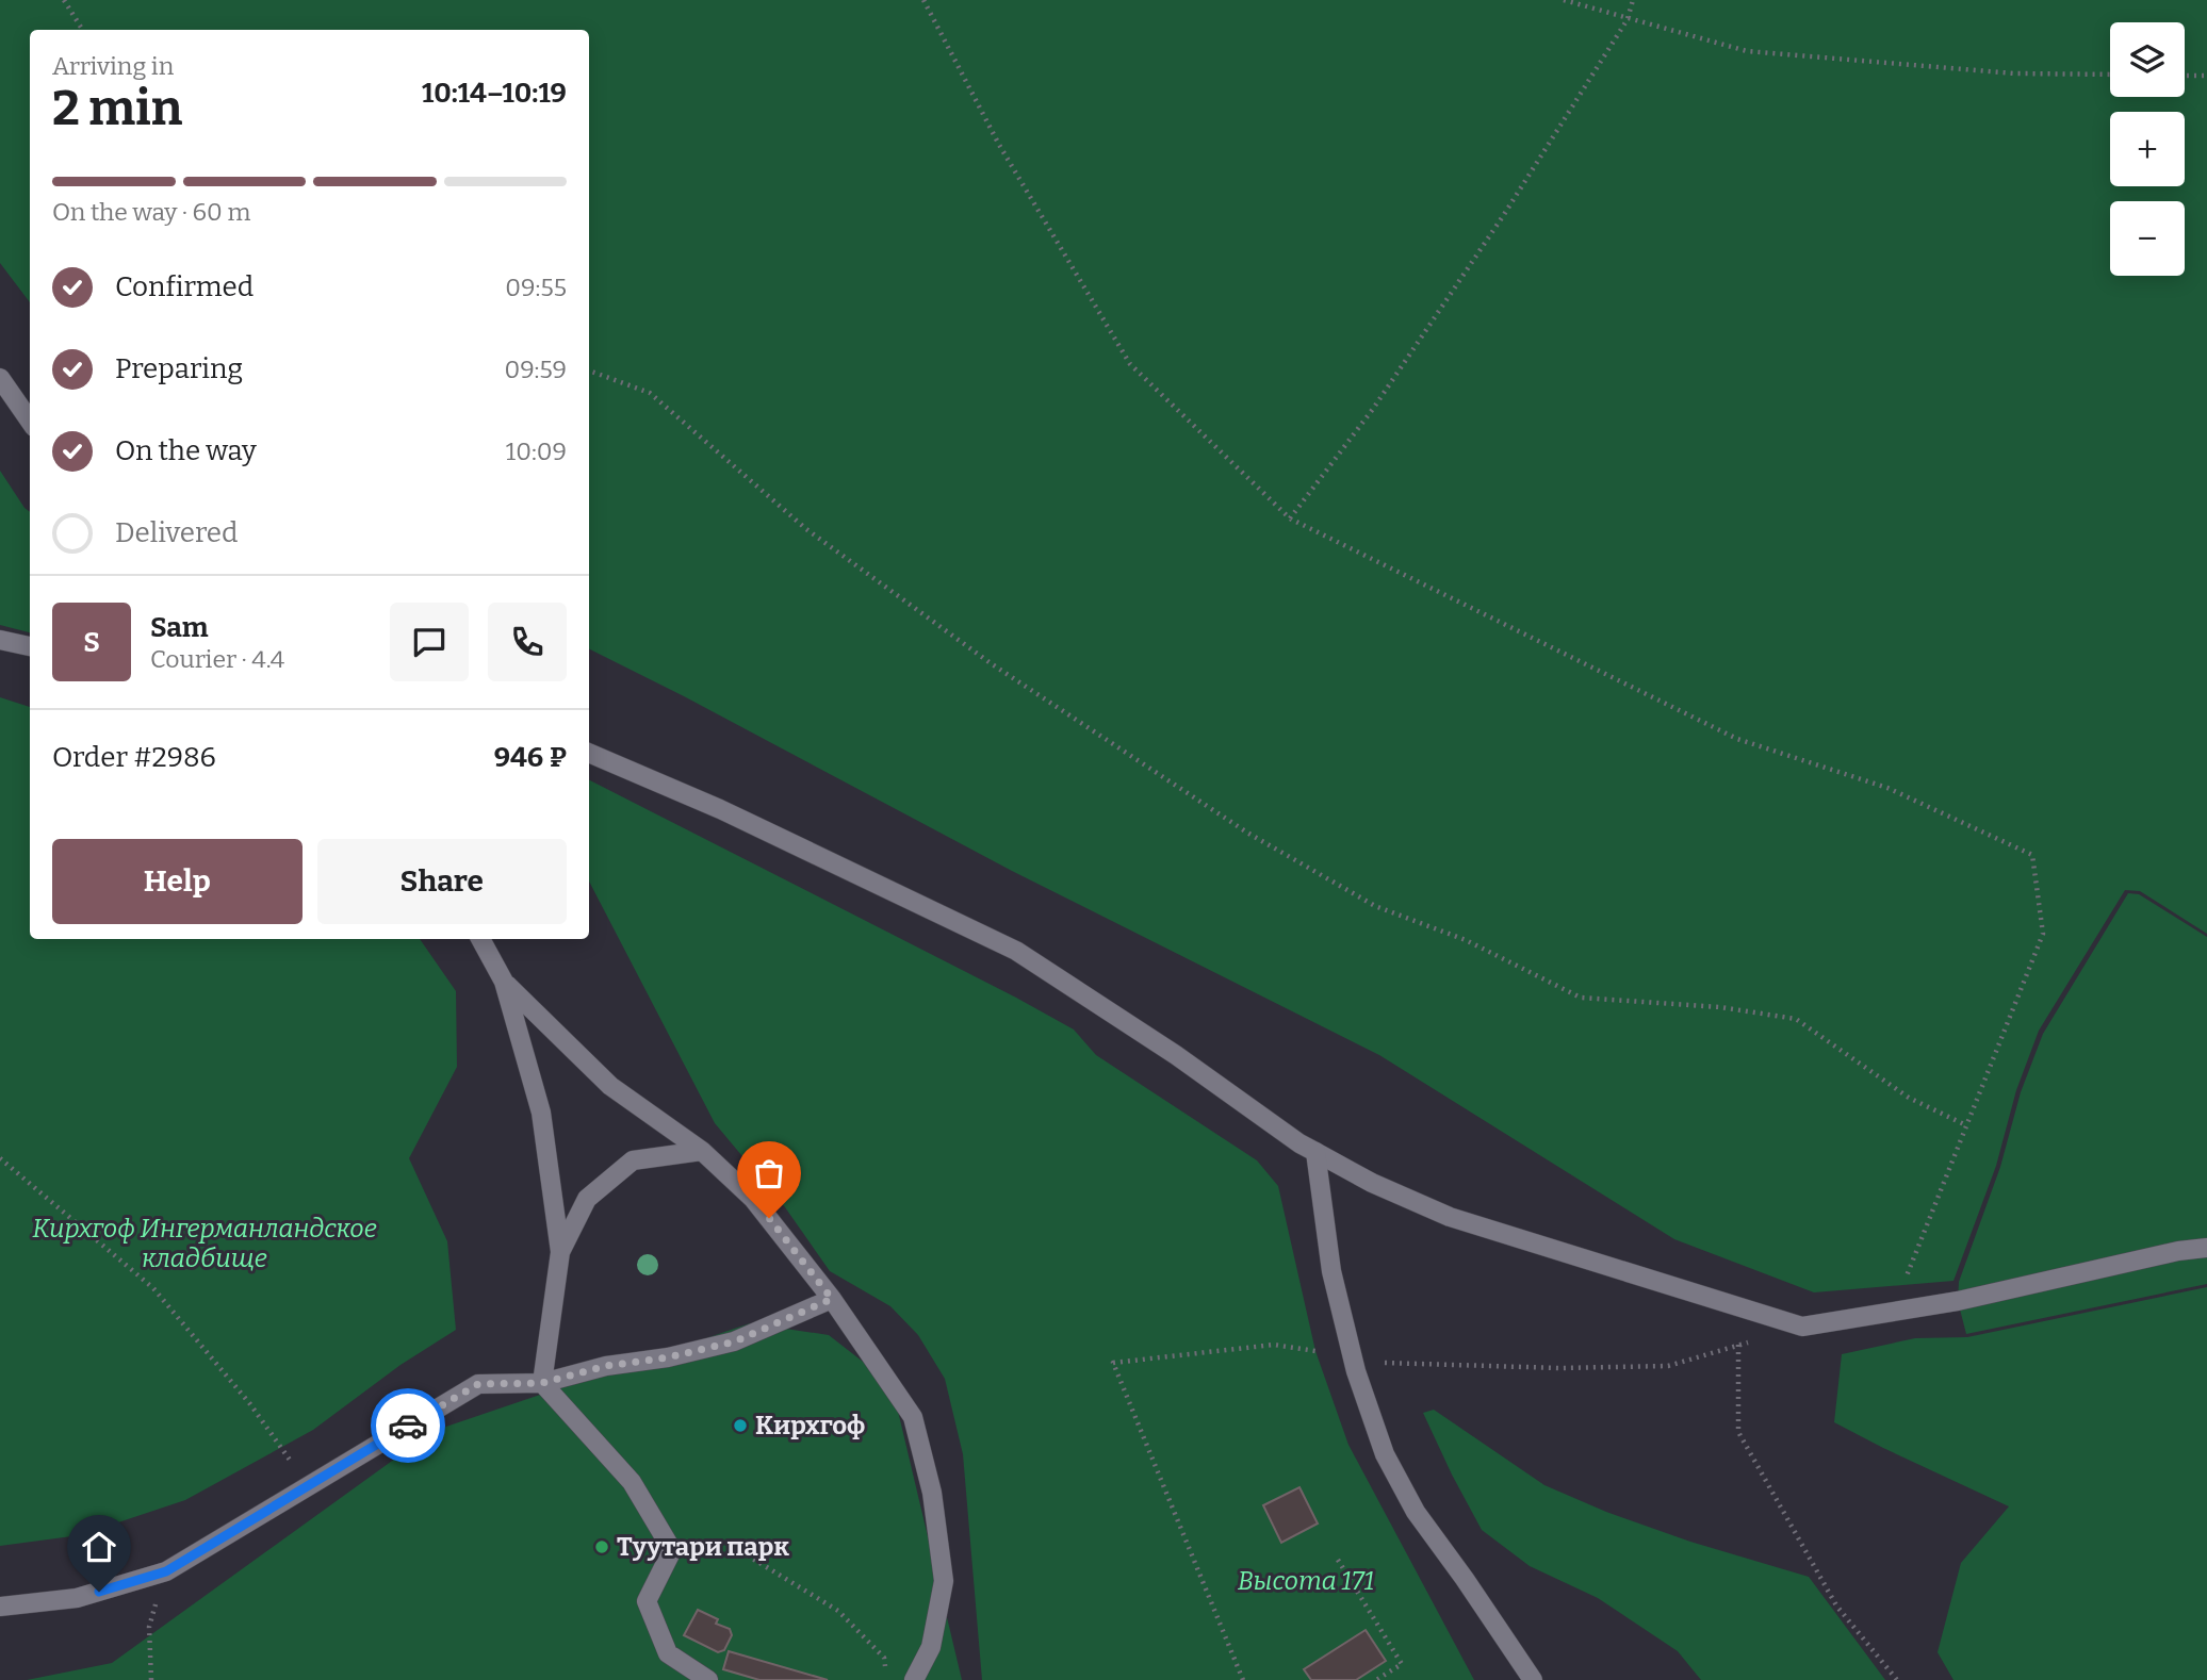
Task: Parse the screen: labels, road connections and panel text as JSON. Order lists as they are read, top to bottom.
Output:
{
  "parks": ["Кирхгоф Ингерманландское кладбище", "Высота 171"],
  "places": ["Кирхгоф", "Туутари парк"],
  "page": {
    "map_buttons": ["+", "−"],
    "heading": ["2 min", "Arriving in", "10:14–10:19"],
    "panel": [
      "Sam",
      "Courier · 4.4",
      "Order #2986",
      "946 ₽"
    ],
    "bar": "On the way · 60 m",
    "list": [
      ["Confirmed", "09:55"],
      ["Preparing", "09:59"],
      ["On the way", "10:09"],
      "Delivered"
    ],
    "round": "S",
    "buttons": ["Help", "Share"]
  }
}
